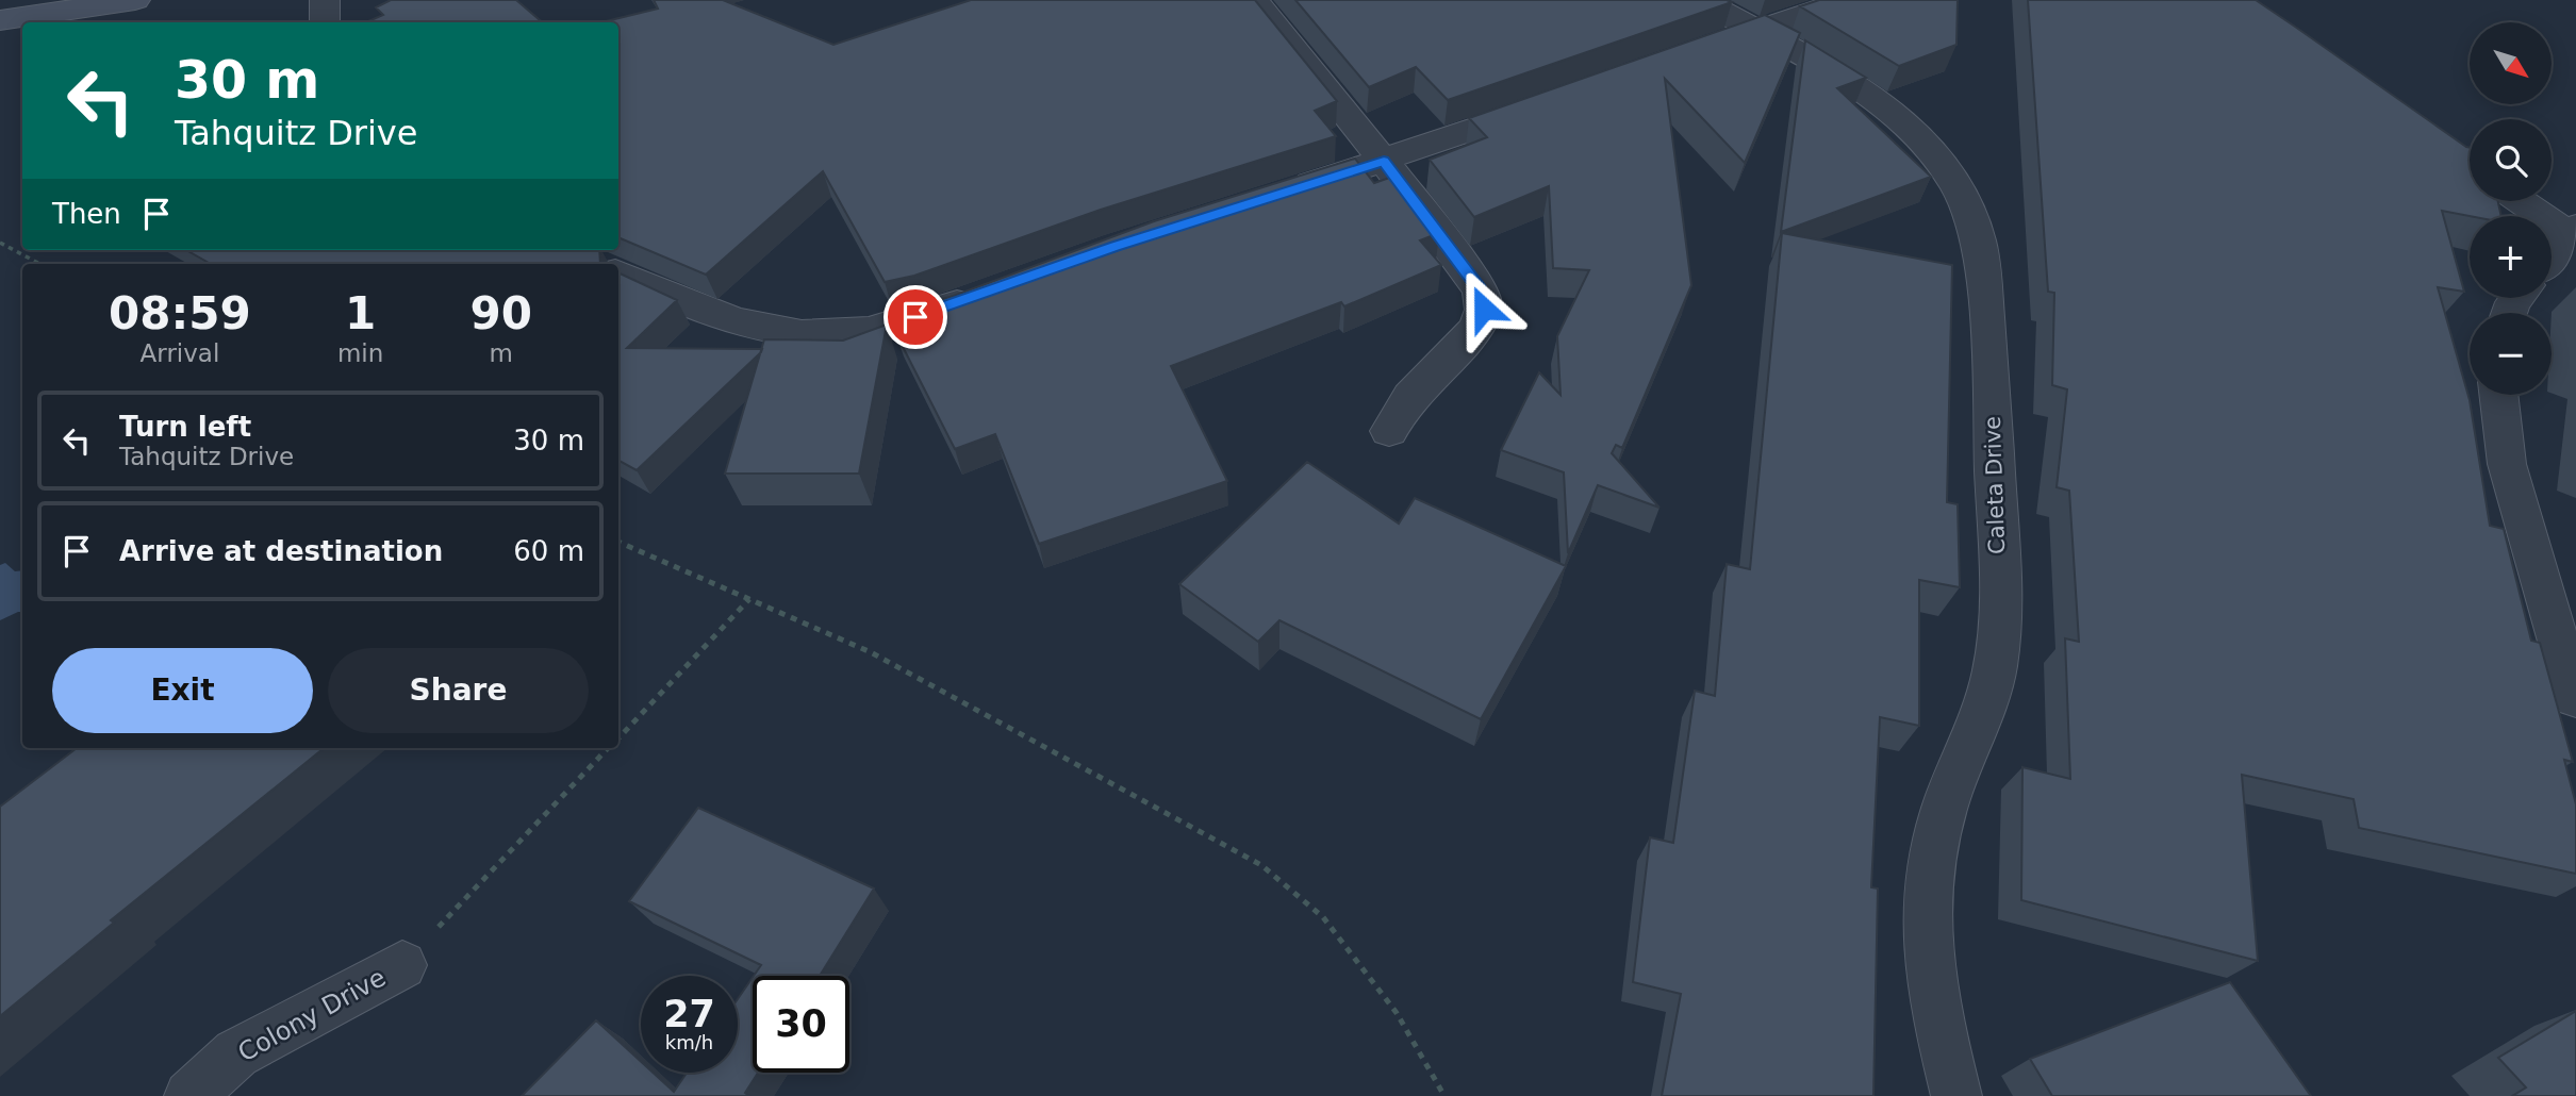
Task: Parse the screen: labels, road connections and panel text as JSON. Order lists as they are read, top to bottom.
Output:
{
  "streets": {
    "street": ["Caleta Drive", "Colony Drive"]
  },
  "north": "bottom right",
  "page": {
    "map_buttons": ["+", "−"],
    "turn": ["30 m", "Tahquitz Drive"],
    "then": "Then",
    "eta": [
      "08:59",
      "Arrival",
      "1",
      "min",
      "90",
      "m"
    ],
    "list": [
      {
        "name": "Turn left",
        "note": "Tahquitz Drive",
        "value": "30 m"
      },
      {
        "name": "Arrive at destination",
        "value": "60 m"
      }
    ],
    "buttons": ["Exit", "Share"],
    "speed": "27 km/h",
    "limit": "30"
  }
}
